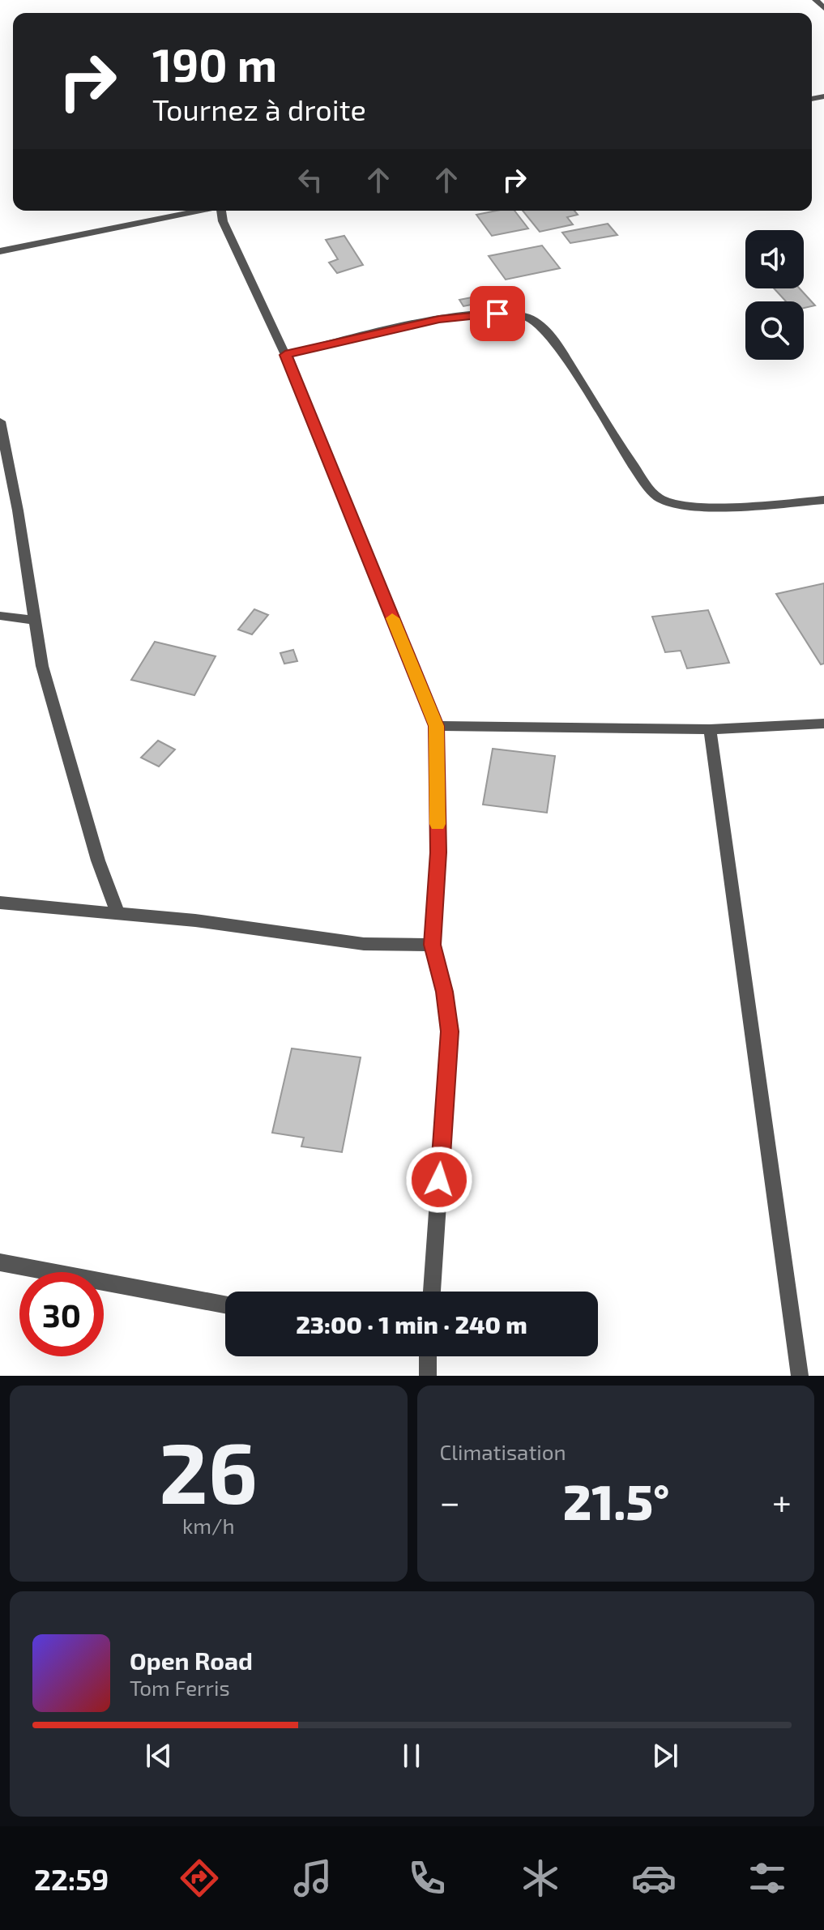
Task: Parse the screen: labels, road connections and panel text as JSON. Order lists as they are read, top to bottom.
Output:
{
  "page": {
    "turn": ["190 m", "Tournez à droite"],
    "limit": "30",
    "trip": "23:00 · 1 min · 240 m",
    "tile": [
      ["26", "km/h"],
      "Climatisation"
    ],
    "heat": ["−", "21.5°", "+"],
    "song": ["Open Road", "Tom Ferris"],
    "tabs": "22:59"
  }
}
